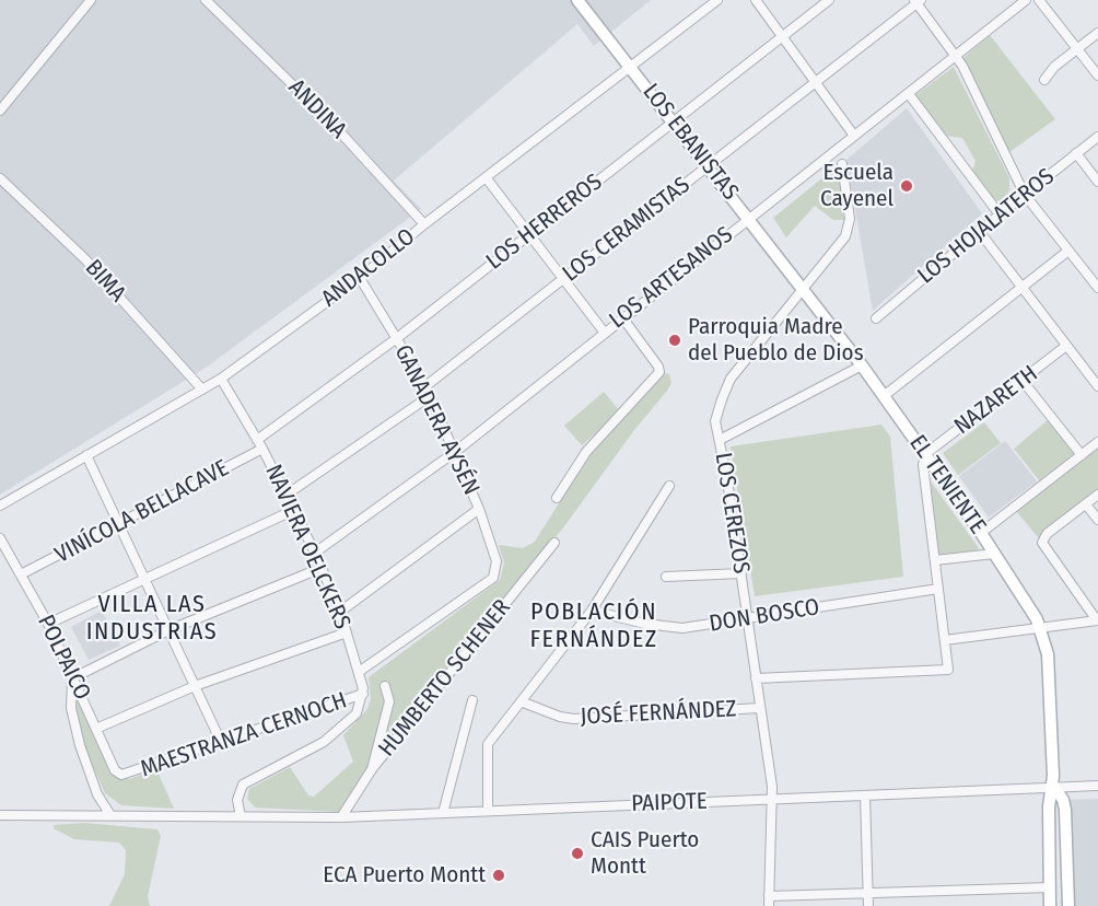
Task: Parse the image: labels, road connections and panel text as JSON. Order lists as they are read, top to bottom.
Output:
{
  "streets": {
    "main road": ["LOS EBANISTAS", "EL TENIENTE"],
    "street": [
      "ANDINA",
      "LOS HERREROS",
      "LOS HOJALATEROS",
      "LOS CERAMISTAS",
      "ANDACOLLO",
      "LOS ARTESANOS",
      "BIMA",
      "NAZARETH",
      "GANADERA AYSÉN",
      "VINÍCOLA BELLACAVE",
      "LOS CEREZOS",
      "NAVIERA OELCKERS",
      "DON BOSCO",
      "POLPAICO",
      "HUMBERTO SCHENER",
      "JOSÉ FERNÁNDEZ",
      "MAESTRANZA CERNOCH",
      "PAIPOTE"
    ]
  },
  "crossings": [
    ["ANDINA", "ANDACOLLO"],
    ["LOS EBANISTAS", "LOS HERREROS"],
    ["LOS EBANISTAS", "LOS CERAMISTAS"],
    ["LOS EBANISTAS", "ANDACOLLO"],
    ["LOS EBANISTAS", "LOS ARTESANOS"],
    ["LOS EBANISTAS", "EL TENIENTE"],
    ["LOS HERREROS", "GANADERA AYSÉN"],
    ["LOS HERREROS", "NAVIERA OELCKERS"],
    ["LOS CERAMISTAS", "GANADERA AYSÉN"],
    ["ANDACOLLO", "BIMA"],
    ["ANDACOLLO", "GANADERA AYSÉN"],
    ["ANDACOLLO", "NAVIERA OELCKERS"],
    ["LOS ARTESANOS", "GANADERA AYSÉN"],
    ["LOS ARTESANOS", "EL TENIENTE"],
    ["LOS ARTESANOS", "NAVIERA OELCKERS"],
    ["NAZARETH", "EL TENIENTE"],
    ["GANADERA AYSÉN", "MAESTRANZA CERNOCH"],
    ["EL TENIENTE", "LOS CEREZOS"],
    ["EL TENIENTE", "PAIPOTE"],
    ["VINÍCOLA BELLACAVE", "NAVIERA OELCKERS"],
    ["VINÍCOLA BELLACAVE", "POLPAICO"],
    ["LOS CEREZOS", "DON BOSCO"],
    ["LOS CEREZOS", "JOSÉ FERNÁNDEZ"],
    ["LOS CEREZOS", "PAIPOTE"],
    ["NAVIERA OELCKERS", "MAESTRANZA CERNOCH"],
    ["POLPAICO", "MAESTRANZA CERNOCH"],
    ["HUMBERTO SCHENER", "PAIPOTE"]
  ],
  "districts": ["VILLA LAS INDUSTRIAS", "POBLACIÓN FERNÁNDEZ"],
  "places": [
    "Escuela Cayenel",
    "Parroquia Madre del Pueblo de Dios",
    "CAIS Puerto Montt",
    "ECA Puerto Montt"
  ]
}
